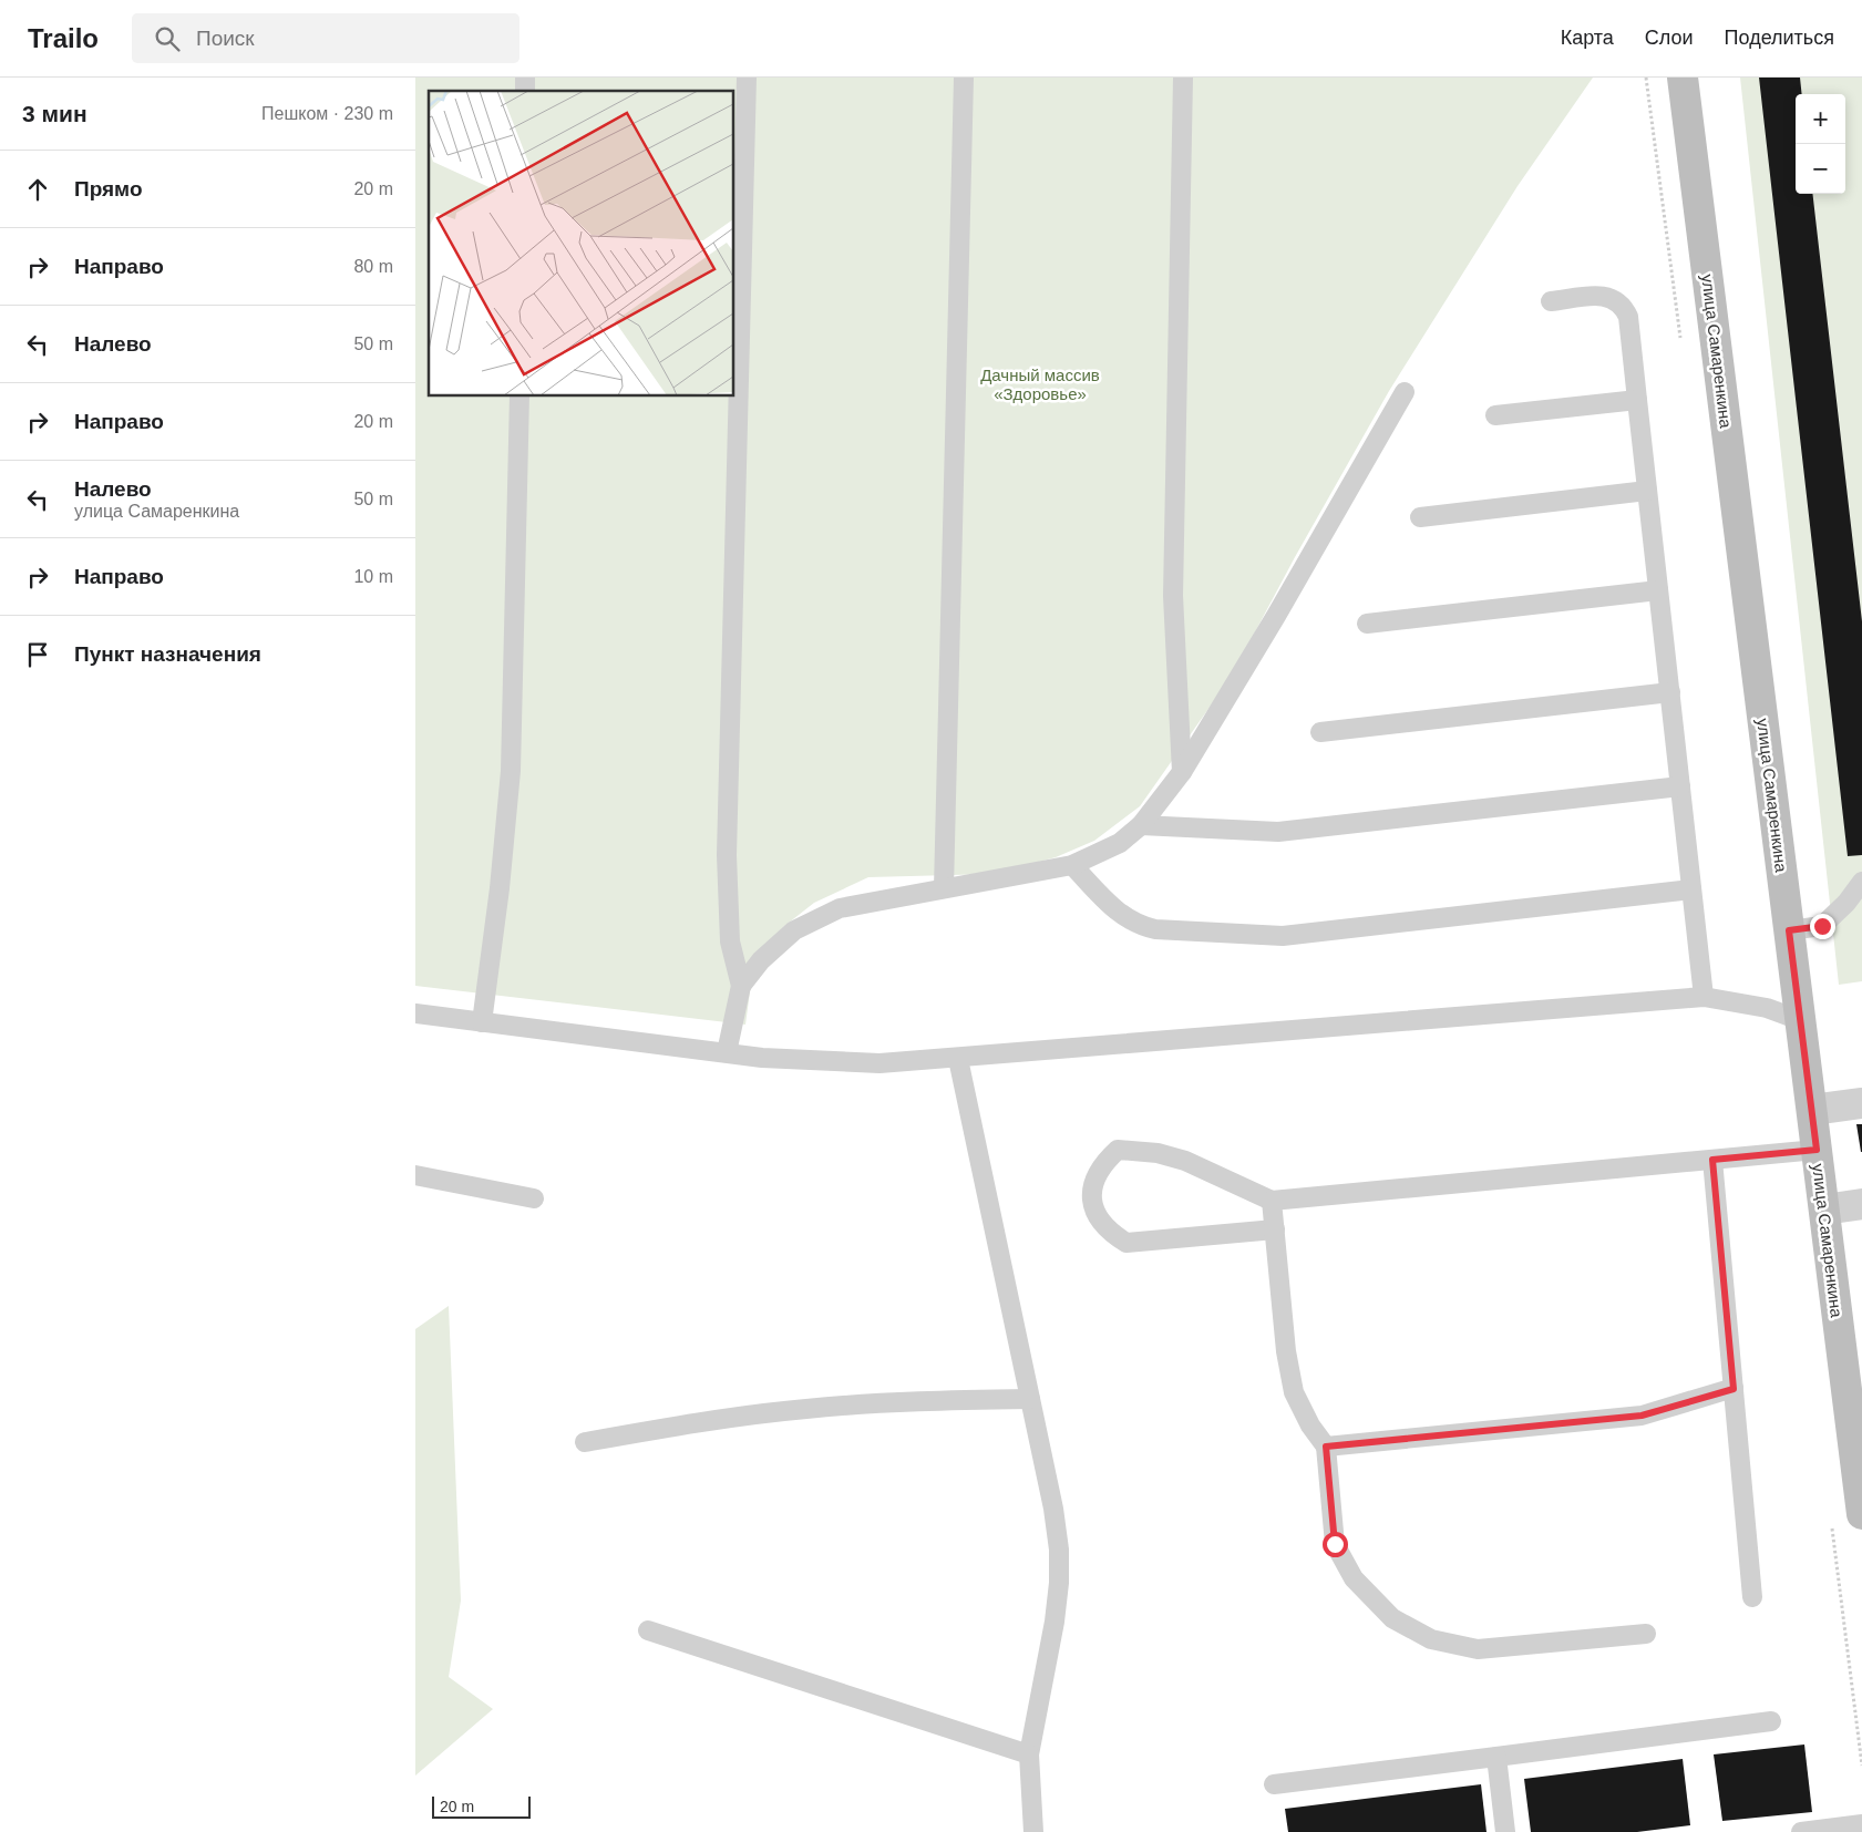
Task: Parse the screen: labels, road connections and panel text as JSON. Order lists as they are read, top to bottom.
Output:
{
  "streets": {
    "main road": ["улица Самаренкина"]
  },
  "parks": ["Дачный массив «Здоровье»"],
  "scale_bar": "20 m",
  "page": {
    "header": "Trailo",
    "search": "Поиск",
    "nav": ["Карта", "Слои", "Поделиться"],
    "heading": ["3 мин", "Пешком · 230 m"],
    "map_buttons": ["+", "−"],
    "list": [
      ["Прямо", "20 m"],
      ["Направо", "80 m"],
      ["Налево", "50 m"],
      ["Направо", "20 m"],
      ["Налево", "улица Самаренкина", "50 m"],
      ["Направо", "10 m"],
      "Пункт назначения"
    ],
    "scale": "20 m"
  }
}
